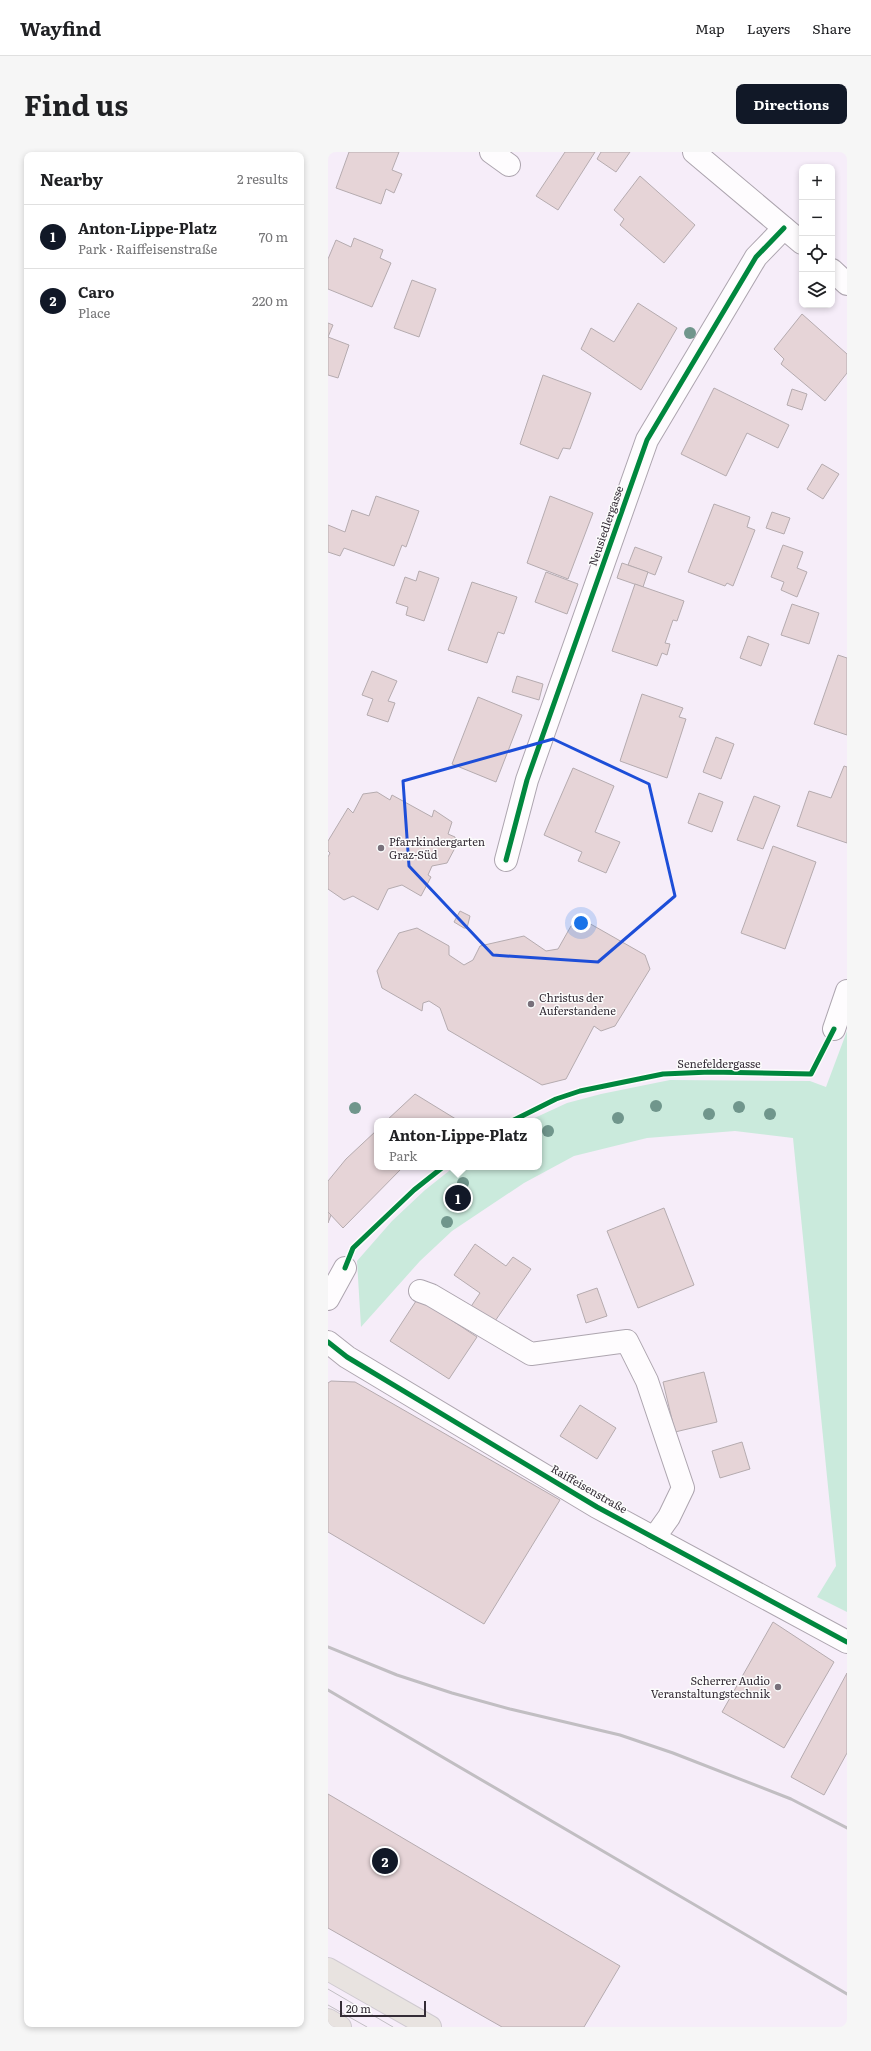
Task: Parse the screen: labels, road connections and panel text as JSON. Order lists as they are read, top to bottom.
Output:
{
  "streets": {
    "street": ["Neusiedlergasse", "Raiffeisenstraße"],
    "cycle path": ["Senefeldergasse"]
  },
  "places": ["Pfarrkindergarten Graz-Süd", "Christus der Auferstandene", "Scherrer Audio Veranstaltungstechnik"],
  "scale_bar": "20 m",
  "page": {
    "header": "Wayfind",
    "nav": ["Map", "Layers", "Share"],
    "title": "Find us",
    "buttons": "Directions",
    "heading": ["Nearby", "2 results"],
    "map_buttons": ["+", "−"],
    "list": [
      {
        "mark": "1",
        "name": "Anton-Lippe-Platz",
        "note": "Park · Raiffeisenstraße",
        "value": "70 m"
      },
      {
        "mark": "2",
        "name": "Caro",
        "note": "Place",
        "value": "220 m"
      }
    ],
    "popup": ["Anton-Lippe-Platz", "Park"],
    "pins": ["1", "2"],
    "scale": "20 m"
  }
}
